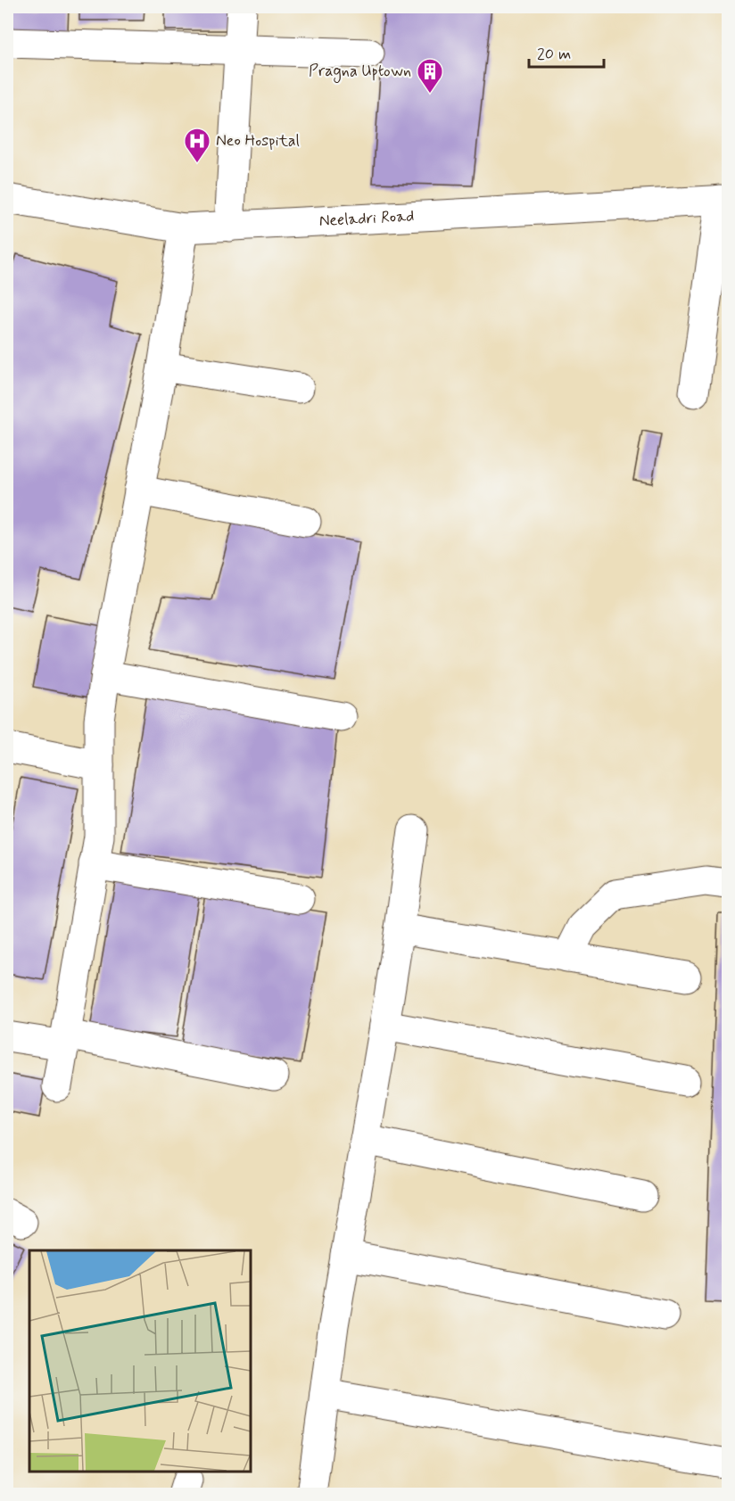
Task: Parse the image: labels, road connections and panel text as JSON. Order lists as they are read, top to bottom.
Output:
{
  "streets": {
    "street": ["Neeladri Road"]
  },
  "places": {
    "building": ["Pragna Uptown"],
    "hospital": ["Neo Hospital"]
  },
  "scale_bar": "20 m"
}
